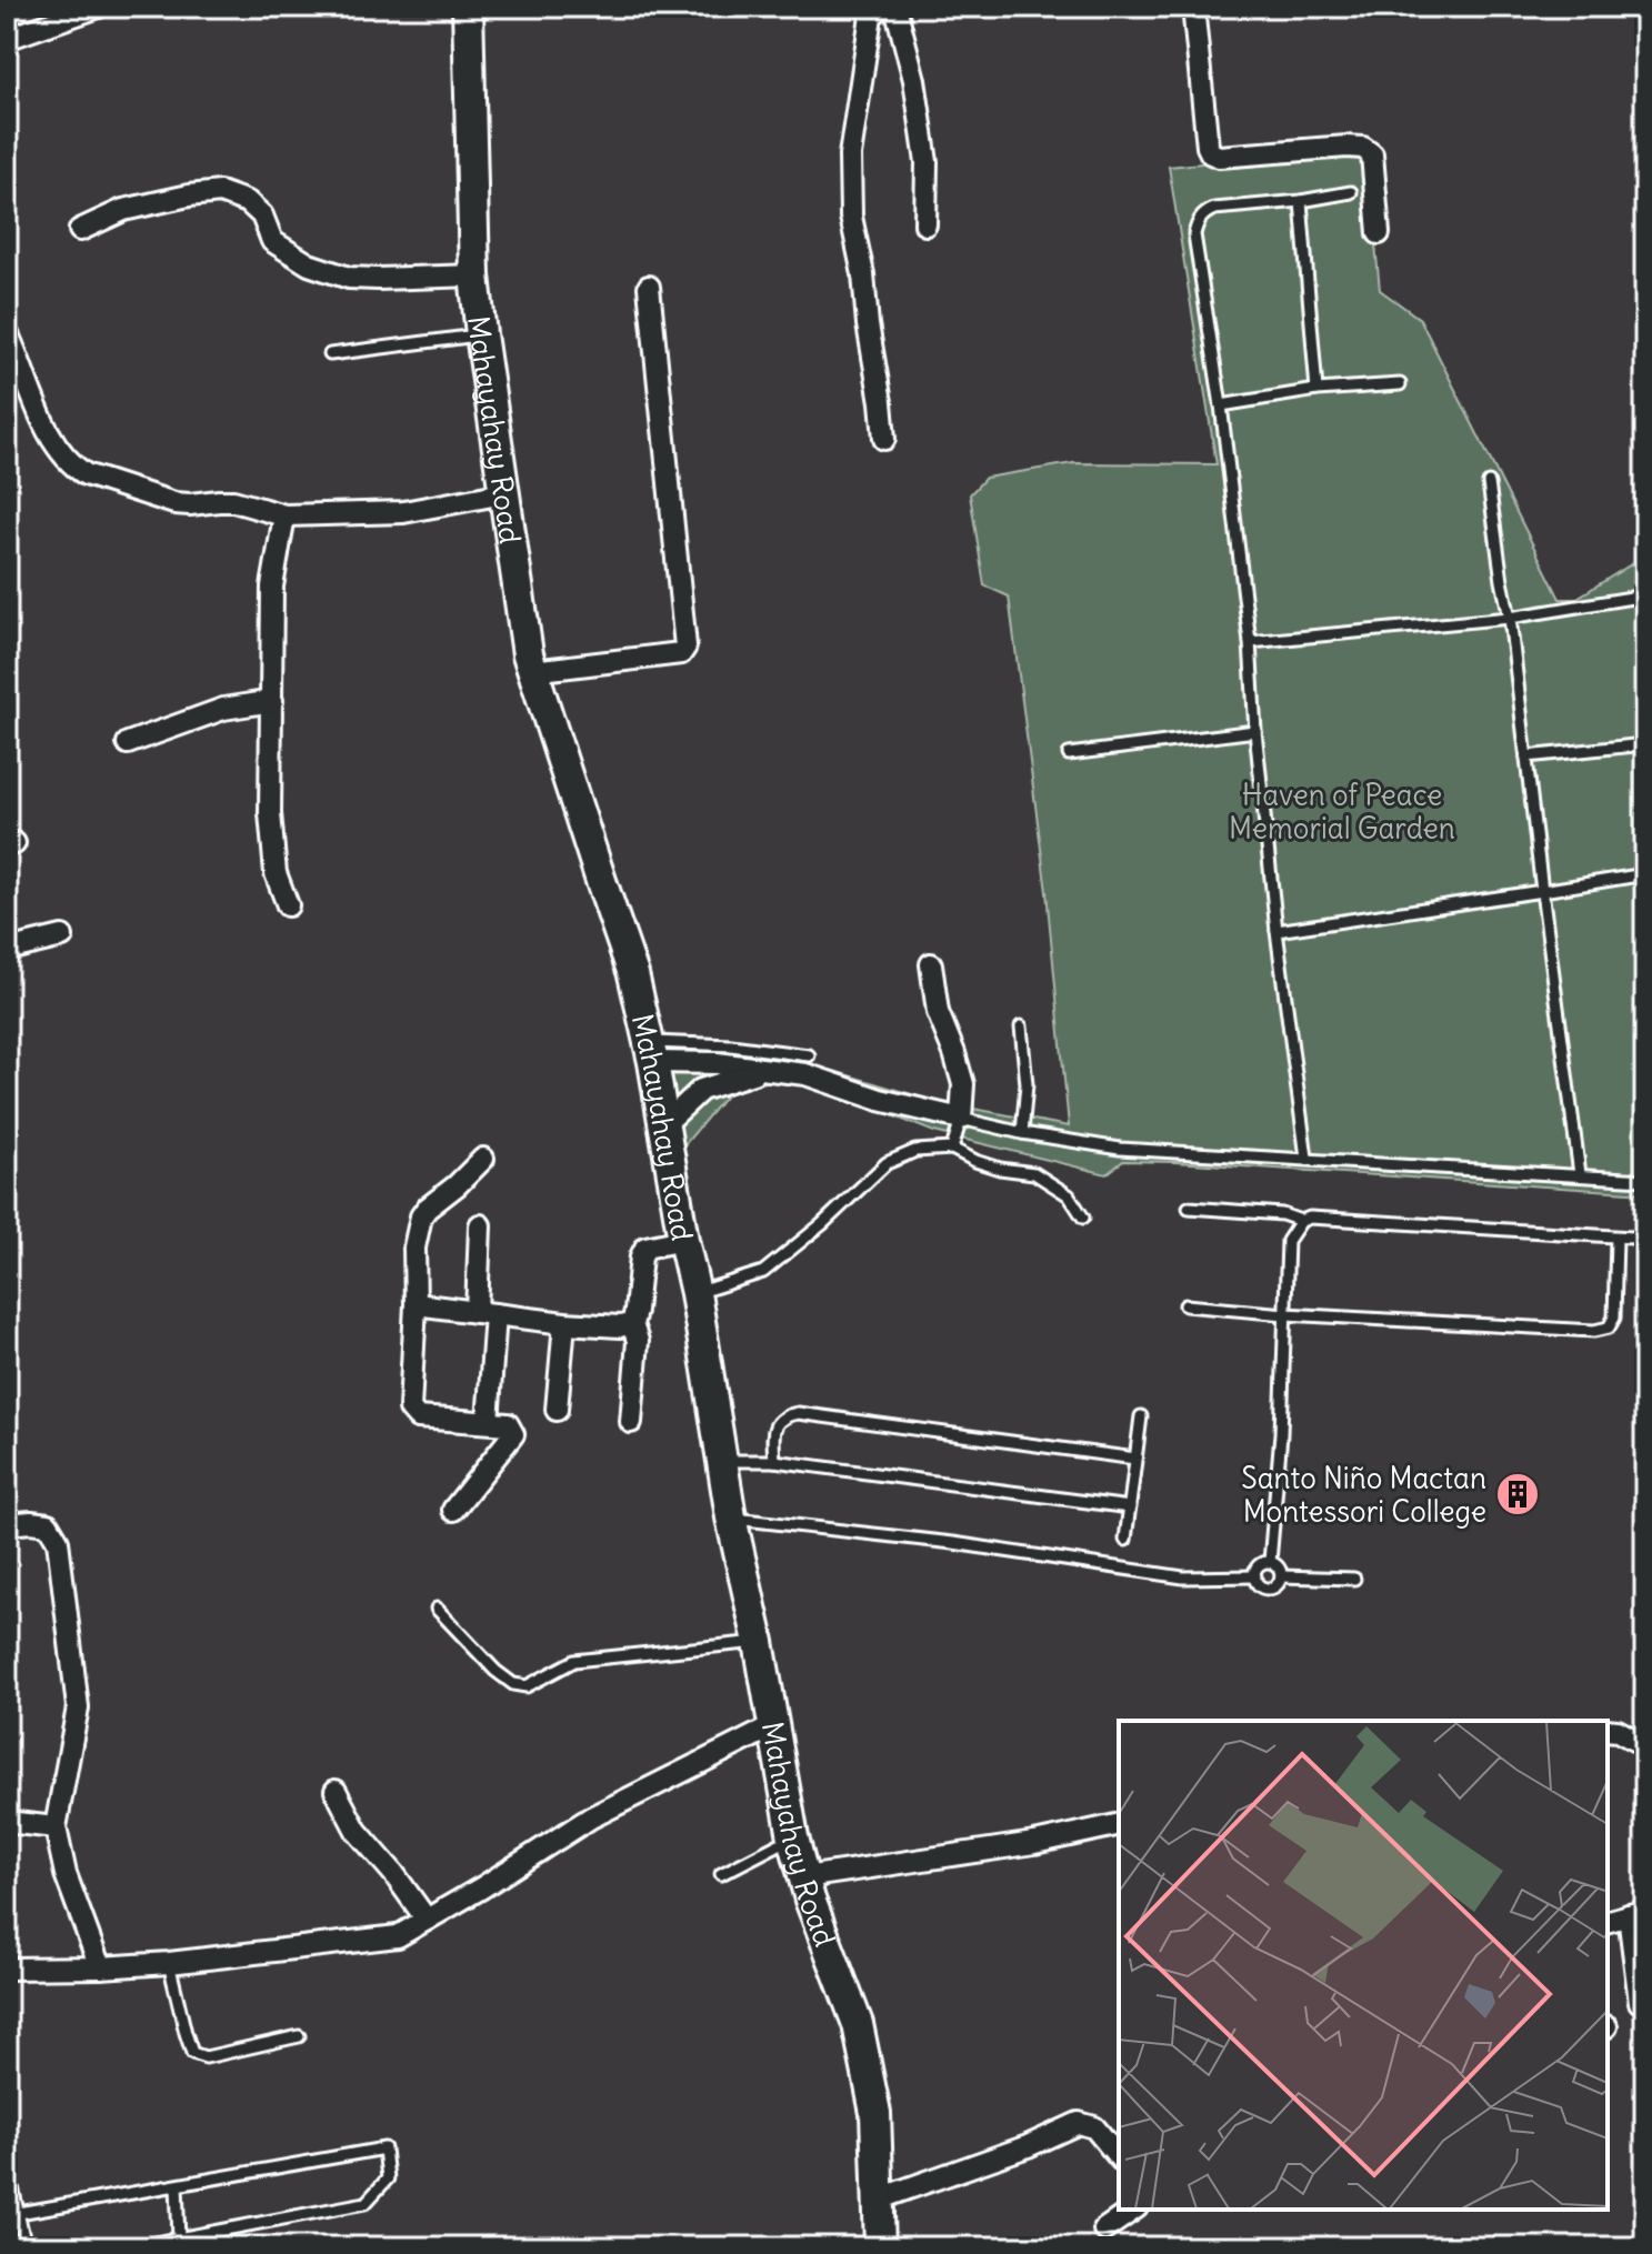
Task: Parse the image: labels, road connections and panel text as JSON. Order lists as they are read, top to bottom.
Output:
{
  "streets": {
    "street": ["Mahayahay Road"]
  },
  "parks": ["Haven of Peace Memorial Garden"],
  "places": {
    "building": ["Santo Niño Mactan Montessori College"]
  }
}
